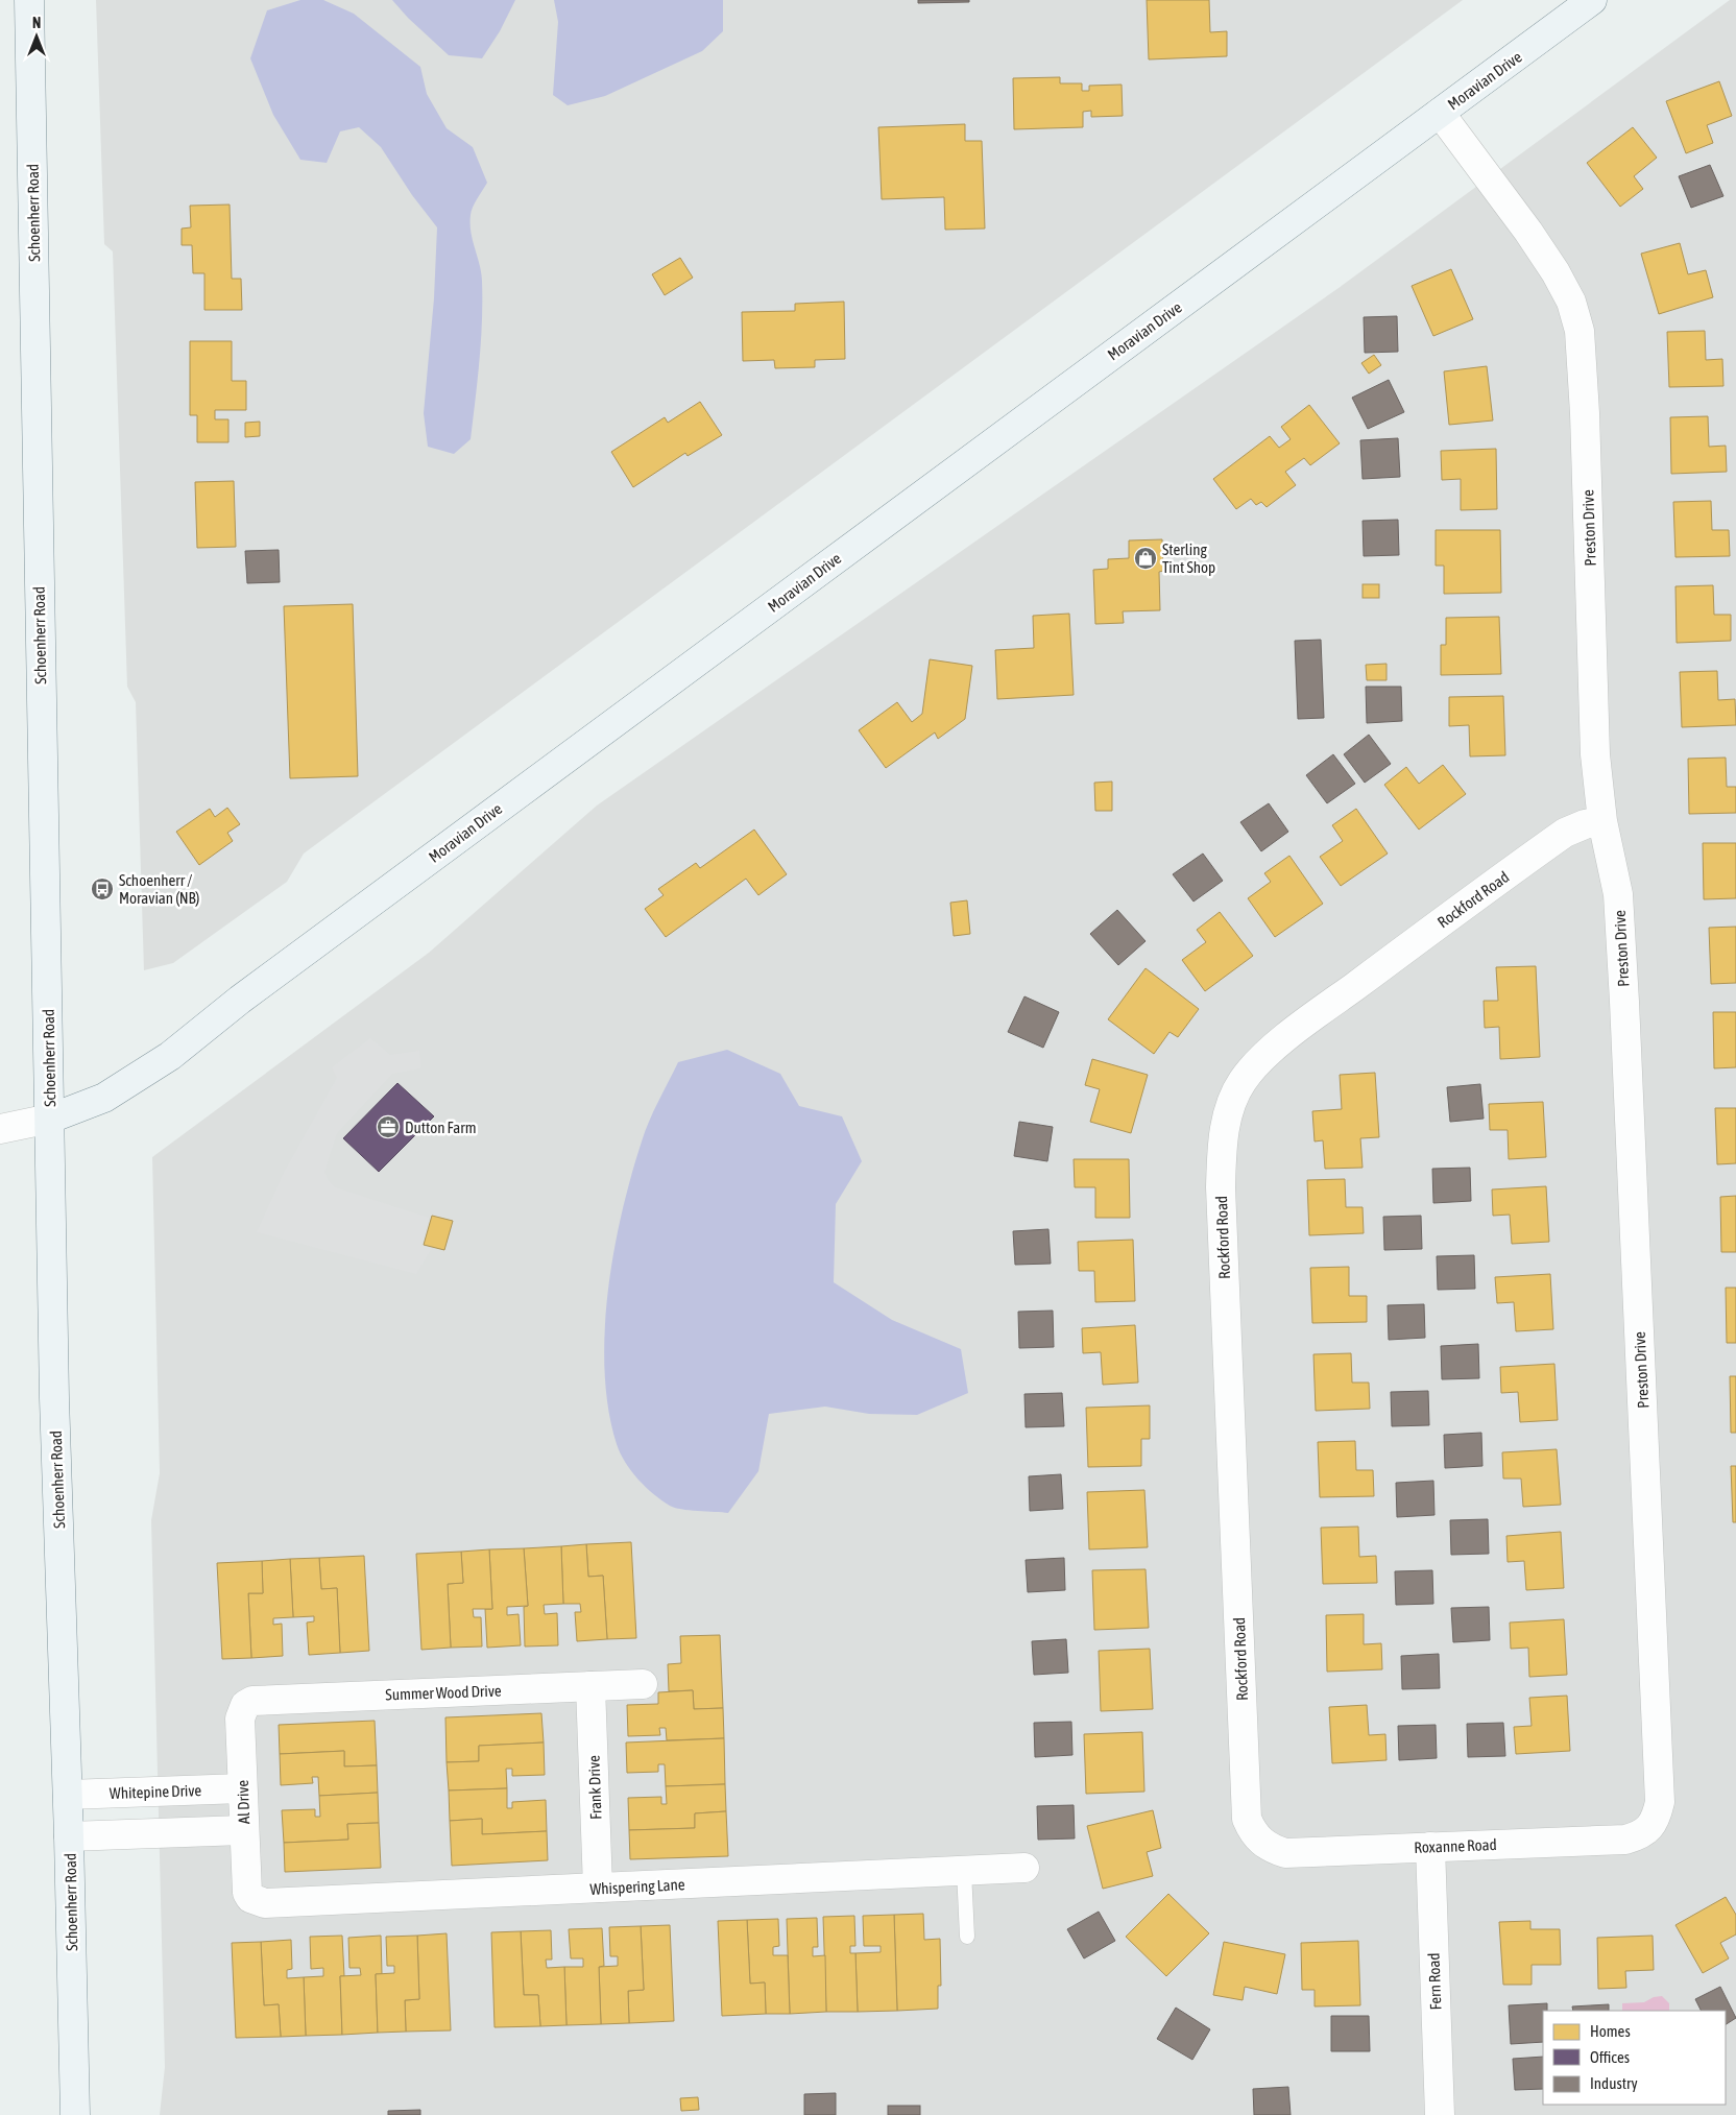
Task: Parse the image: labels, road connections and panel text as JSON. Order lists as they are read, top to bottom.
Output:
{
  "streets": {
    "main road": ["Moravian Drive", "Schoenherr Road"],
    "street": [
      "Preston Drive",
      "Rockford Road",
      "Summer Wood Drive",
      "Frank Drive",
      "Whitepine Drive",
      "Al Drive",
      "Roxanne Road",
      "Whispering Lane",
      "Fern Road"
    ]
  },
  "crossings": [
    ["Moravian Drive", "Schoenherr Road"],
    ["Moravian Drive", "Preston Drive"],
    ["Schoenherr Road", "Whitepine Drive"],
    ["Preston Drive", "Rockford Road"],
    ["Preston Drive", "Roxanne Road"],
    ["Rockford Road", "Roxanne Road"],
    ["Summer Wood Drive", "Frank Drive"],
    ["Summer Wood Drive", "Al Drive"],
    ["Frank Drive", "Whispering Lane"],
    ["Whitepine Drive", "Al Drive"],
    ["Al Drive", "Whispering Lane"],
    ["Roxanne Road", "Fern Road"]
  ],
  "places": {
    "shop": ["Sterling Tint Shop"],
    "bus stop": ["Schoenherr / Moravian (NB)"],
    "office": ["Dutton Farm"]
  },
  "legend": ["Homes", "Offices", "Industry"],
  "north": "top"
}
